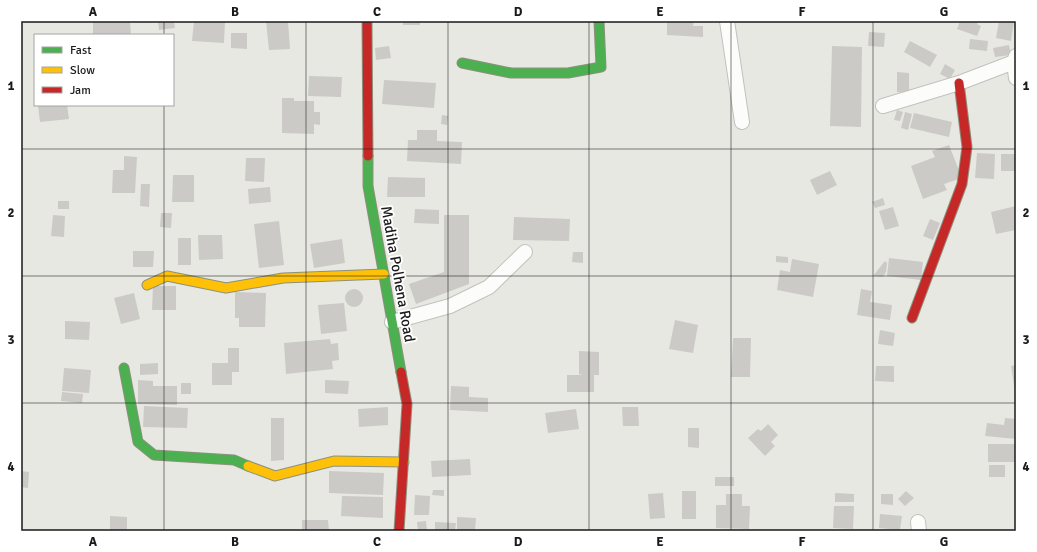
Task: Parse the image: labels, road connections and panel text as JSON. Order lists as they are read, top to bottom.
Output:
{
  "streets": {
    "street": ["Madiha Polhena Road"]
  },
  "legend": ["Fast", "Slow", "Jam"],
  "grid": {
    "columns": [
      "A",
      "B",
      "C",
      "D",
      "E",
      "F",
      "G"
    ],
    "rows": [
      "1",
      "2",
      "3",
      "4"
    ]
  }
}
